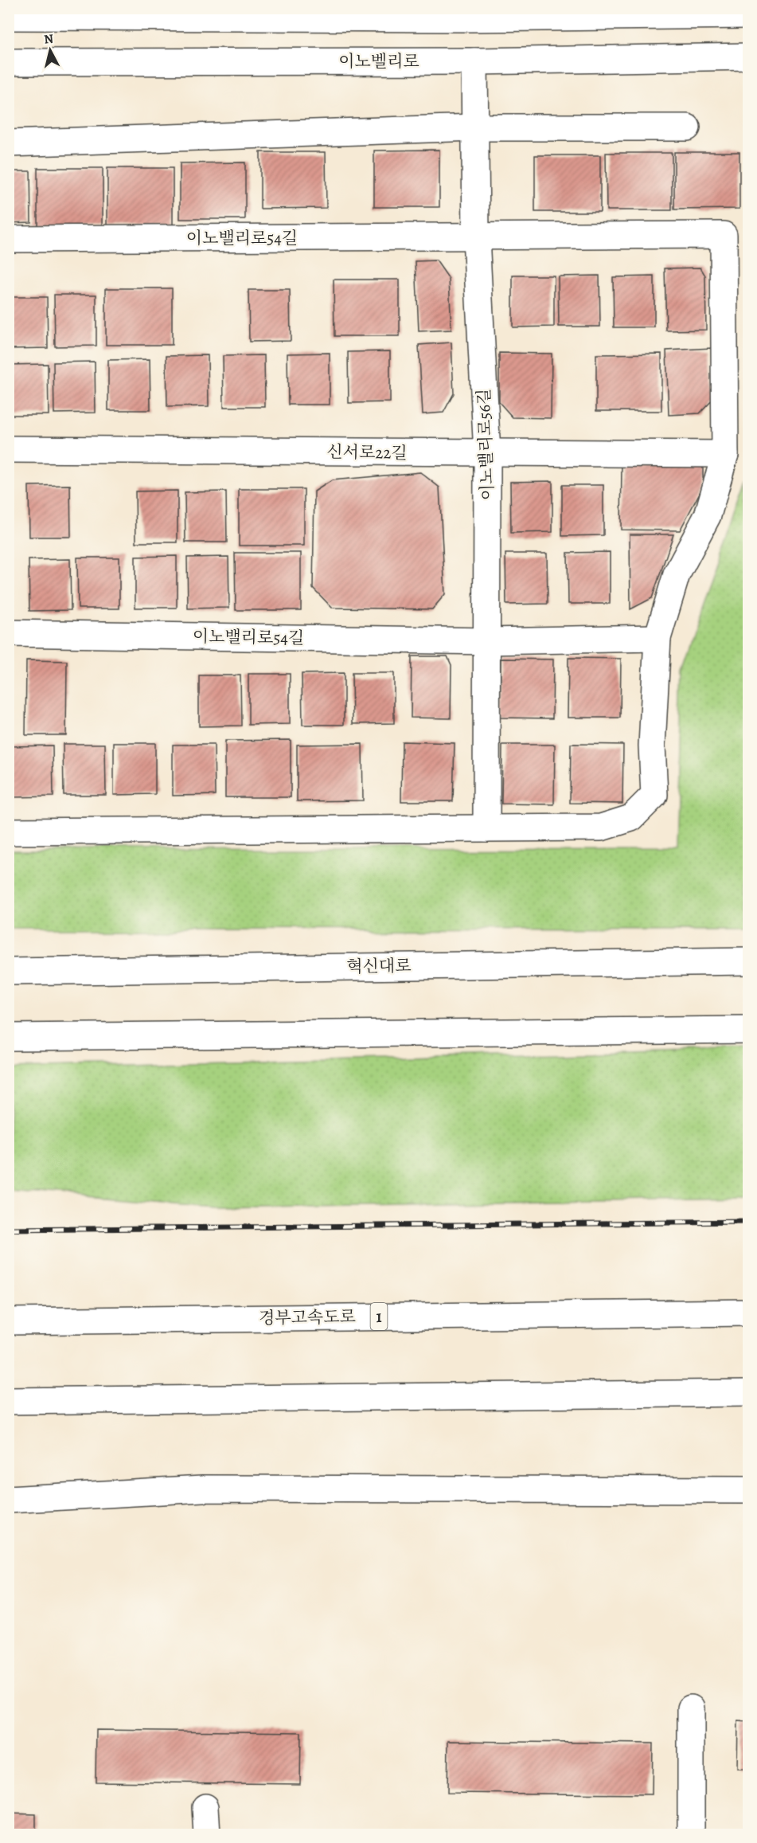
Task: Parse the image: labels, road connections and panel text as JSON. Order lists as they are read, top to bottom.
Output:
{
  "streets": {
    "main road": [
      "이노벨리로",
      "이노밸리로54길",
      "이노밸리로56길",
      "신서로22길",
      "혁신대로",
      "1",
      "경부고속도로"
    ]
  },
  "crossings": [
    ["이노벨리로", "이노밸리로56길"],
    ["이노밸리로54길", "이노밸리로56길"],
    ["이노밸리로54길", "신서로22길"],
    ["이노밸리로56길", "신서로22길"]
  ],
  "north": "top"
}
